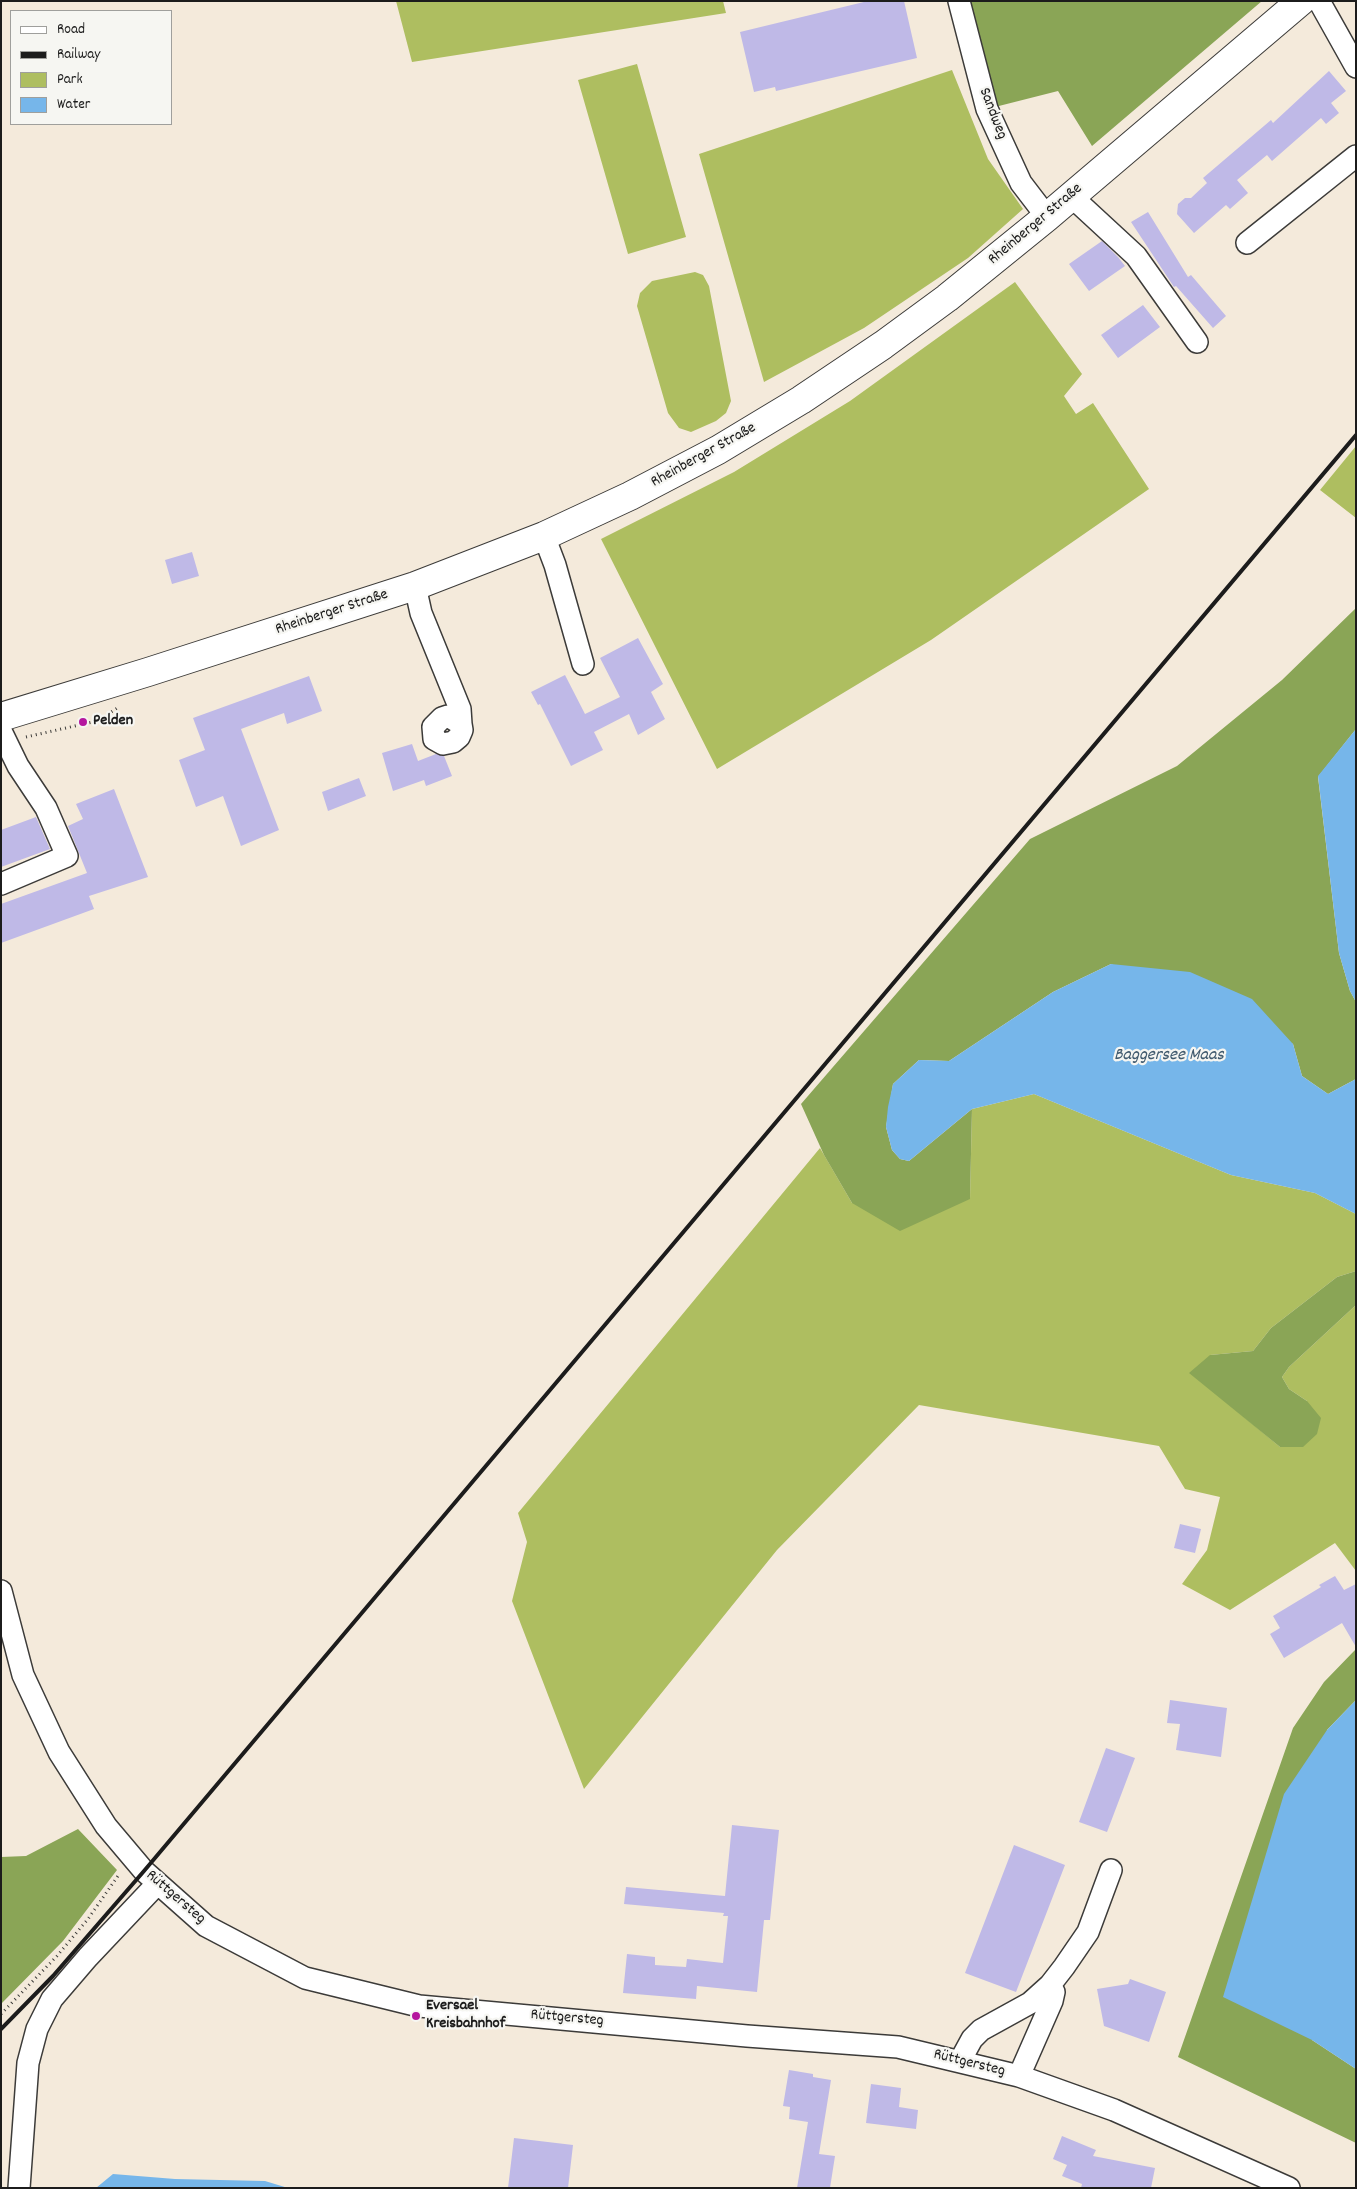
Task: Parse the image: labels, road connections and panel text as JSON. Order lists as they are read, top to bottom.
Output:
{
  "streets": {
    "main road": ["Rheinberger Straße"],
    "street": ["Sandweg", "Rüttgersteg"]
  },
  "crossings": [
    ["Sandweg", "Rheinberger Straße"]
  ],
  "water": ["Baggersee Maas"],
  "places": ["Pelden", "Eversael Kreisbahnhof"],
  "legend": [
    "Road",
    "Railway",
    "Park",
    "Water"
  ]
}
